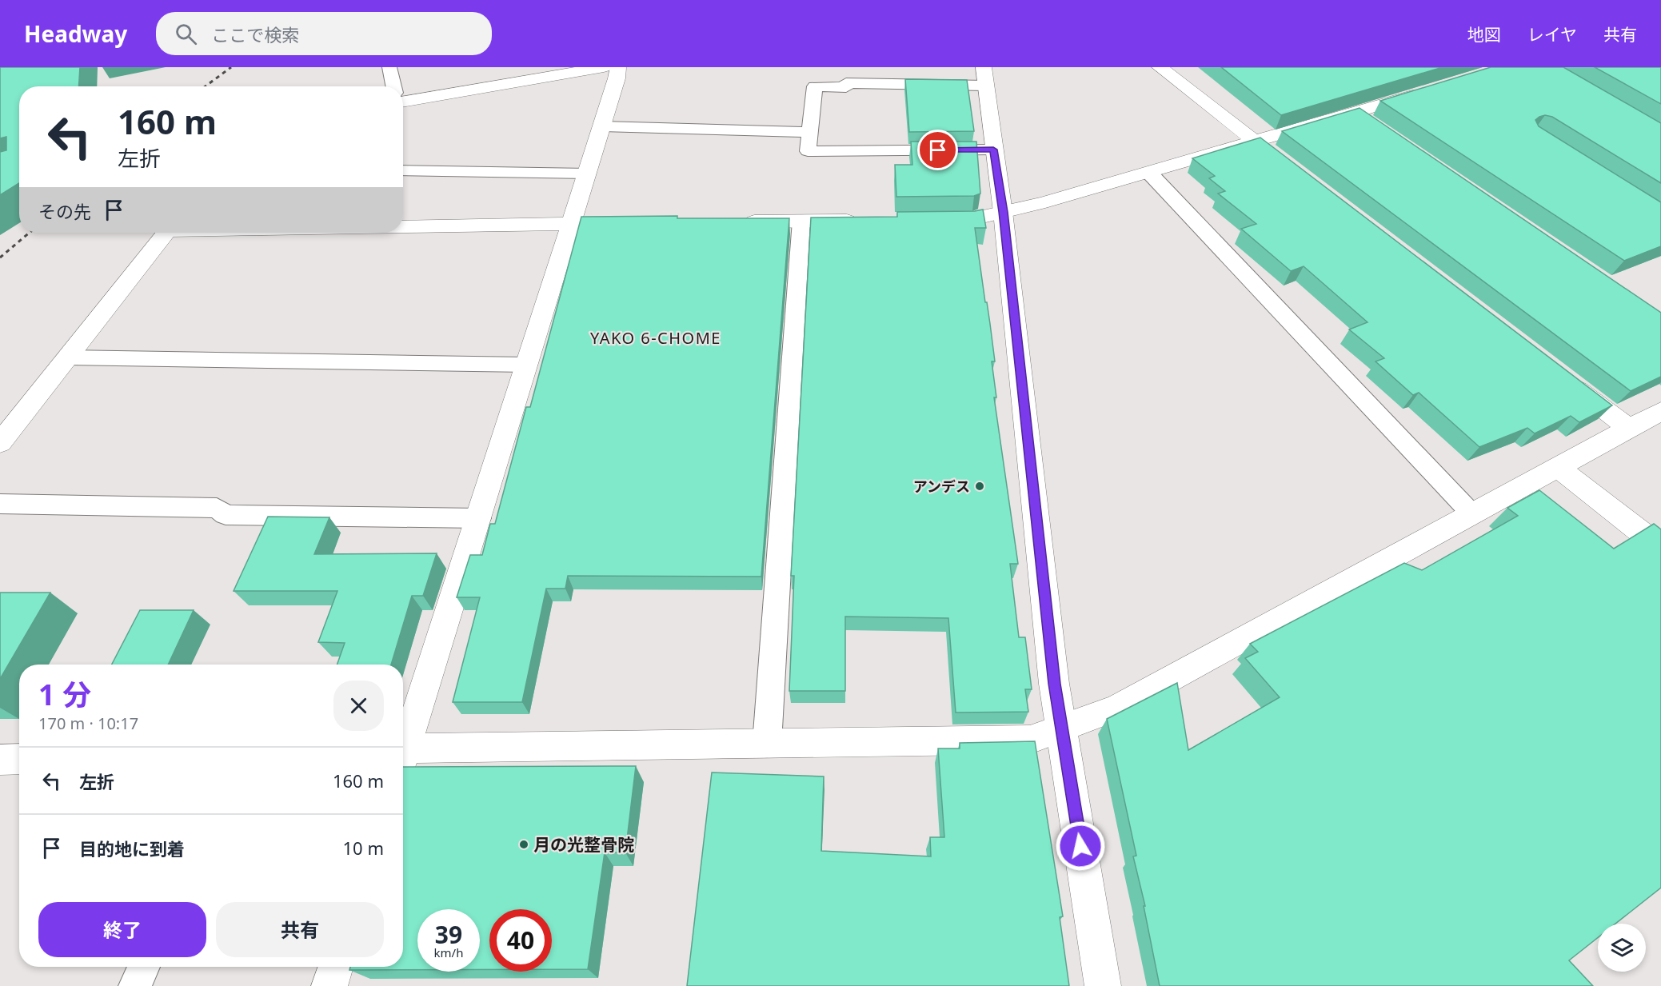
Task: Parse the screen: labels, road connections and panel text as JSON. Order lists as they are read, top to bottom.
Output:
{
  "districts": ["YAKO 6-CHOME"],
  "places": ["アンデス", "月の光整骨院"],
  "page": {
    "header": "Headway",
    "search": "ここで検索",
    "nav": ["地図", "レイヤ", "共有"],
    "turn": ["160 m", "左折"],
    "then": "その先",
    "heading": ["1 分", "170 m · 10:17"],
    "list": [
      {
        "name": "左折",
        "value": "160 m"
      },
      {
        "name": "目的地に到着",
        "value": "10 m"
      }
    ],
    "buttons": ["終了", "共有"],
    "speed": "39 km/h",
    "limit": "40"
  }
}
